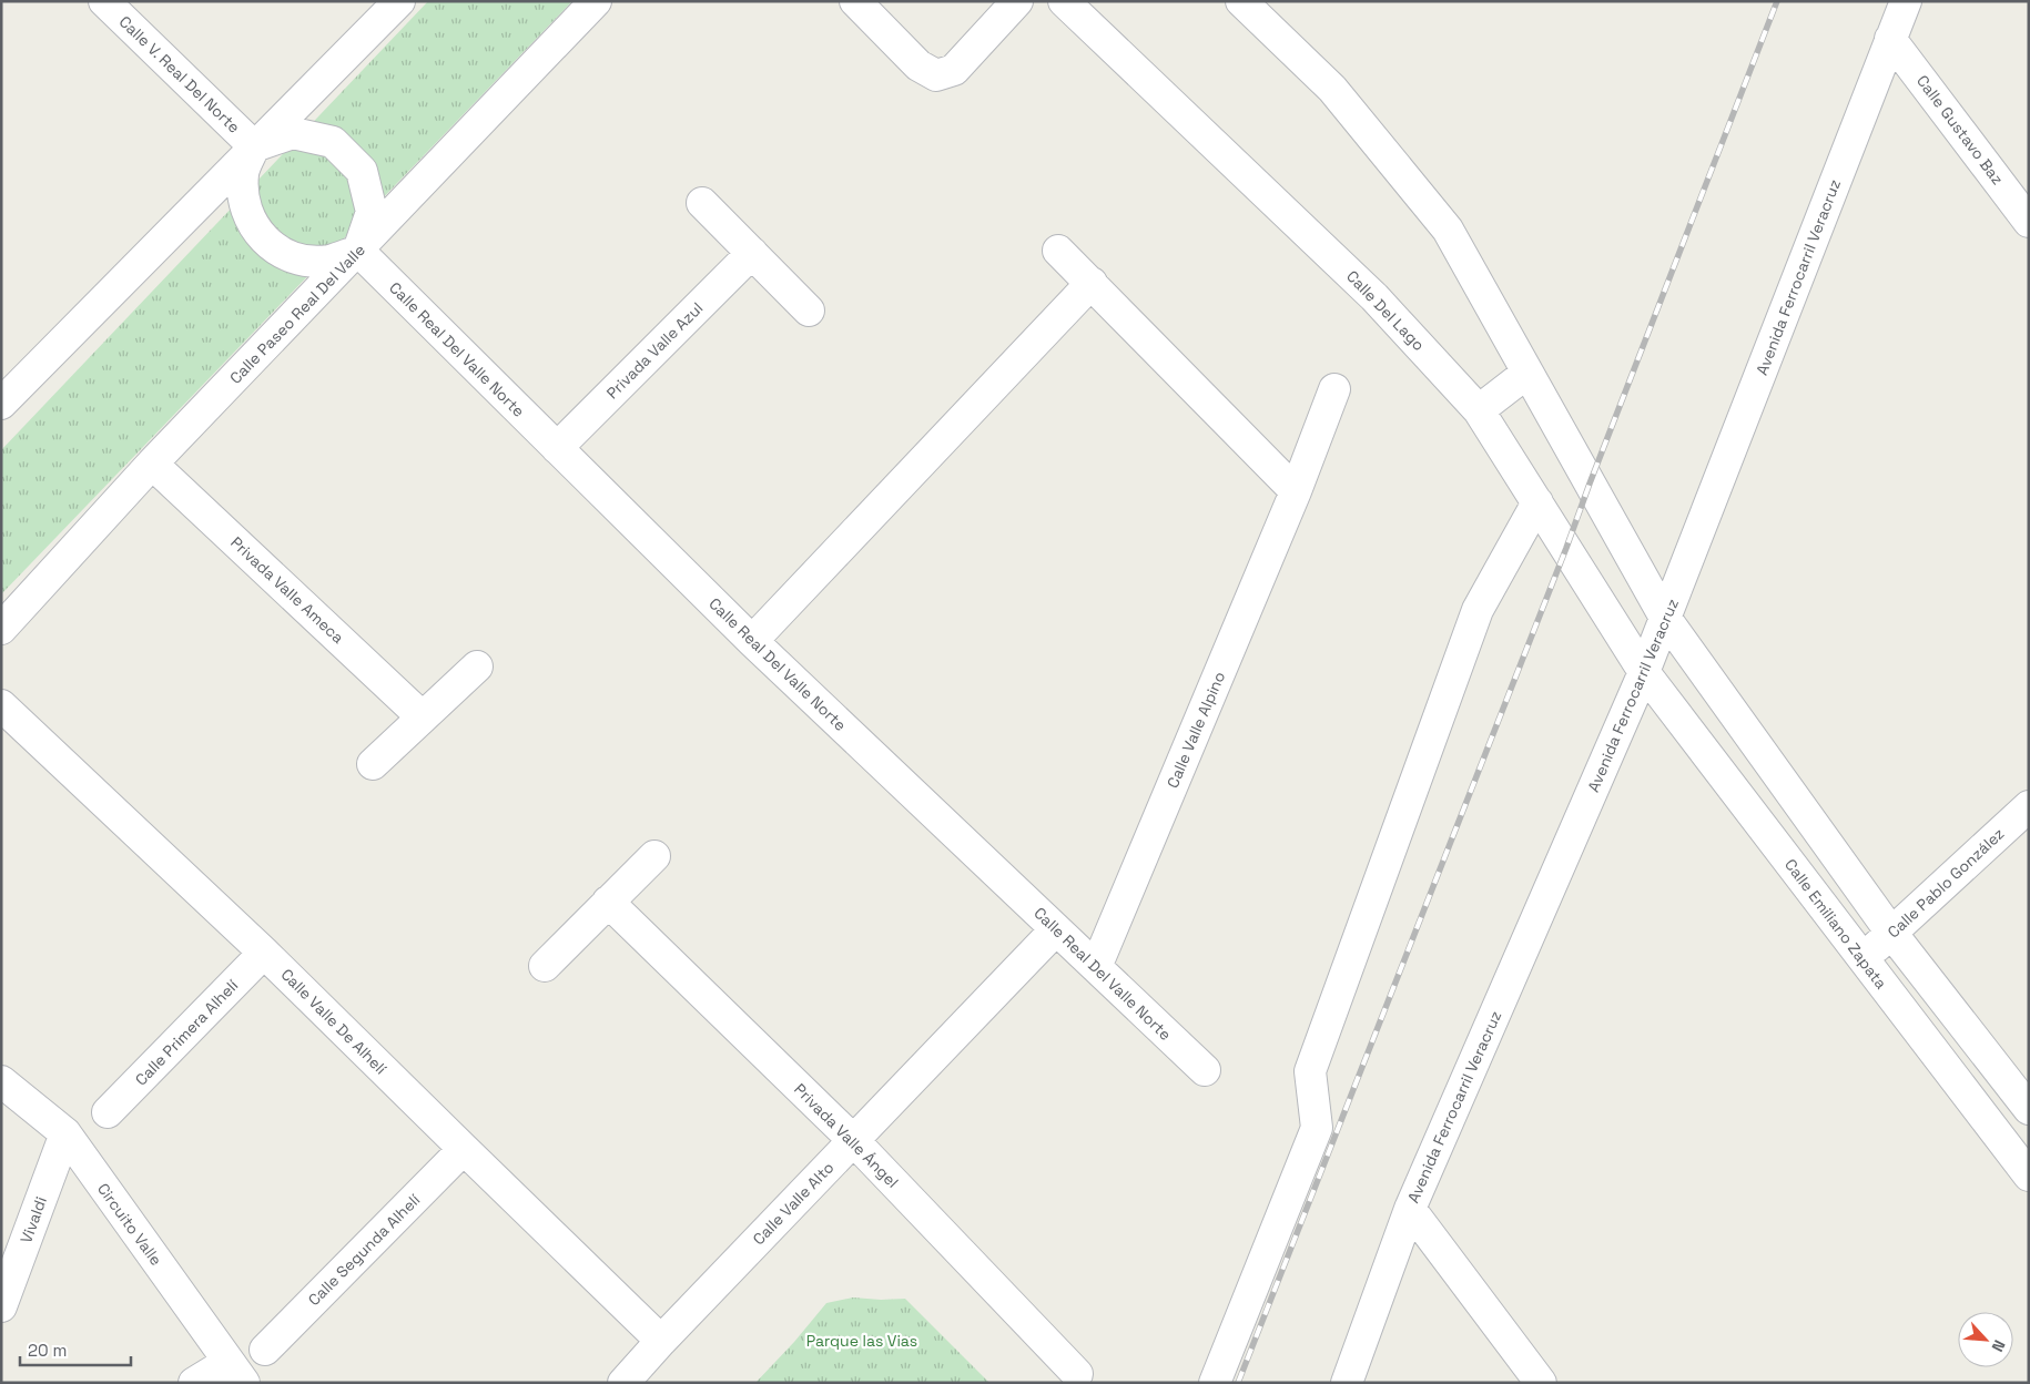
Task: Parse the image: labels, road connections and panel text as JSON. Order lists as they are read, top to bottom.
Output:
{
  "streets": {
    "street": [
      "Calle V. Real Del Norte",
      "Calle Gustavo Baz",
      "Avenida Ferrocarril Veracruz",
      "Calle Del Lago",
      "Calle Paseo Real Del Valle",
      "Calle Real Del Valle Norte",
      "Privada Valle Azul",
      "Privada Valle Ameca",
      "Calle Valle Alpino",
      "Calle Pablo González",
      "Calle Emiliano Zapata",
      "Calle Valle De Alhelí",
      "Calle Primera Alhelí",
      "Privada Valle Ángel",
      "Calle Valle Alto",
      "Vivaldi",
      "Circuito Valle",
      "Calle Segunda Alhelí"
    ]
  },
  "crossings": [
    ["Calle V. Real Del Norte", "Calle Paseo Real Del Valle"],
    ["Calle V. Real Del Norte", "Calle Real Del Valle Norte"],
    ["Calle Gustavo Baz", "Avenida Ferrocarril Veracruz"],
    ["Avenida Ferrocarril Veracruz", "Calle Del Lago"],
    ["Avenida Ferrocarril Veracruz", "Calle Emiliano Zapata"],
    ["Calle Del Lago", "Calle Emiliano Zapata"],
    ["Calle Paseo Real Del Valle", "Calle Real Del Valle Norte"],
    ["Calle Paseo Real Del Valle", "Privada Valle Ameca"],
    ["Calle Real Del Valle Norte", "Privada Valle Azul"],
    ["Calle Real Del Valle Norte", "Calle Valle Alpino"],
    ["Calle Real Del Valle Norte", "Calle Valle Alto"],
    ["Calle Pablo González", "Calle Emiliano Zapata"],
    ["Calle Valle De Alhelí", "Calle Primera Alhelí"],
    ["Calle Valle De Alhelí", "Calle Valle Alto"],
    ["Calle Valle De Alhelí", "Calle Segunda Alhelí"],
    ["Privada Valle Ángel", "Calle Valle Alto"],
    ["Vivaldi", "Circuito Valle"]
  ],
  "parks": ["Parque las Vias"],
  "scale_bar": "20 m",
  "north": "bottom right"
}
